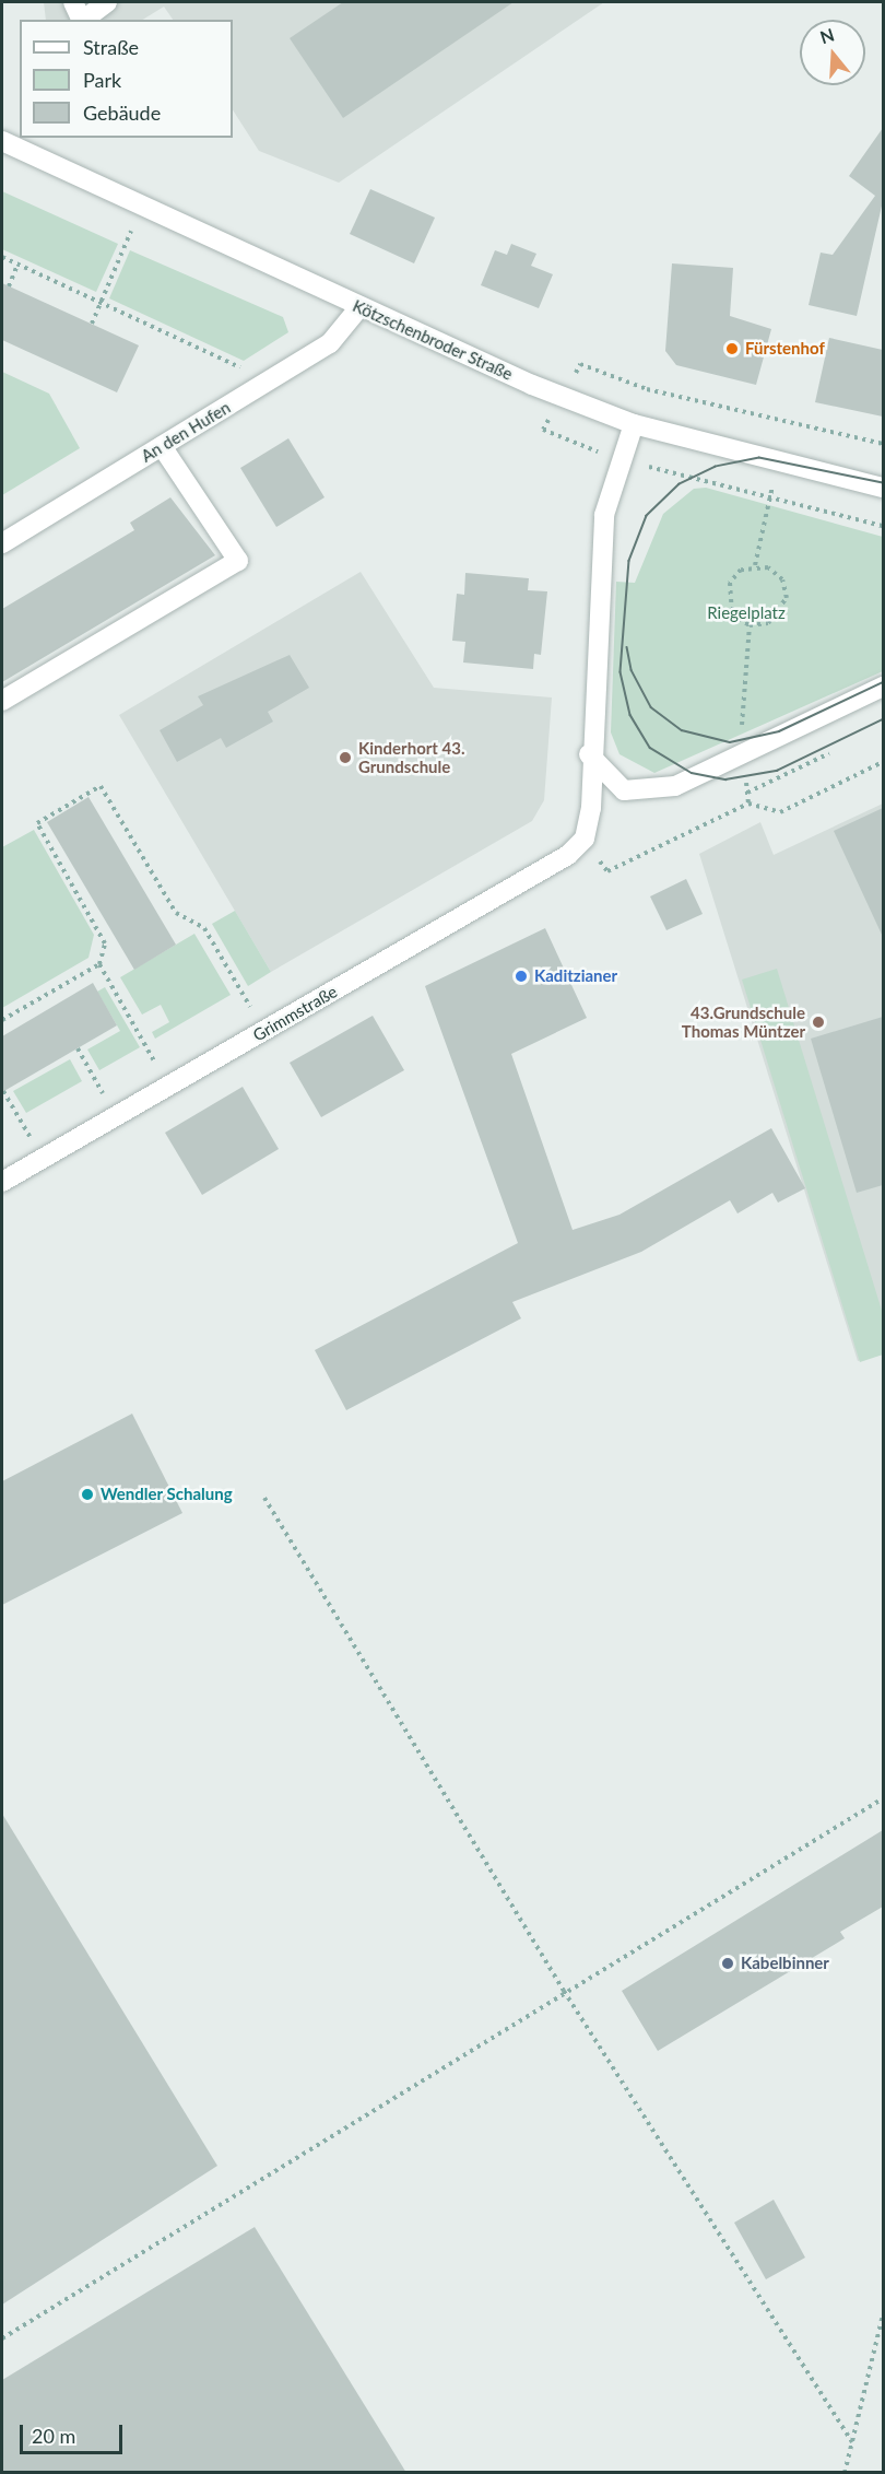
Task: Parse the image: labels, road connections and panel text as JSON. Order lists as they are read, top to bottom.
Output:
{
  "streets": {
    "street": ["Kötzschenbroder Straße", "An den Hufen", "Grimmstraße"]
  },
  "crossings": [
    ["Kötzschenbroder Straße", "An den Hufen"]
  ],
  "parks": ["Riegelplatz"],
  "places": [
    "Fürstenhof",
    "Kinderhort 43. Grundschule",
    "Kaditzianer",
    "43.Grundschule Thomas Müntzer",
    "Wendler Schalung",
    "Kabelbinner"
  ],
  "legend": ["Straße", "Park", "Gebäude"],
  "scale_bar": "20 m",
  "north": "top"
}
